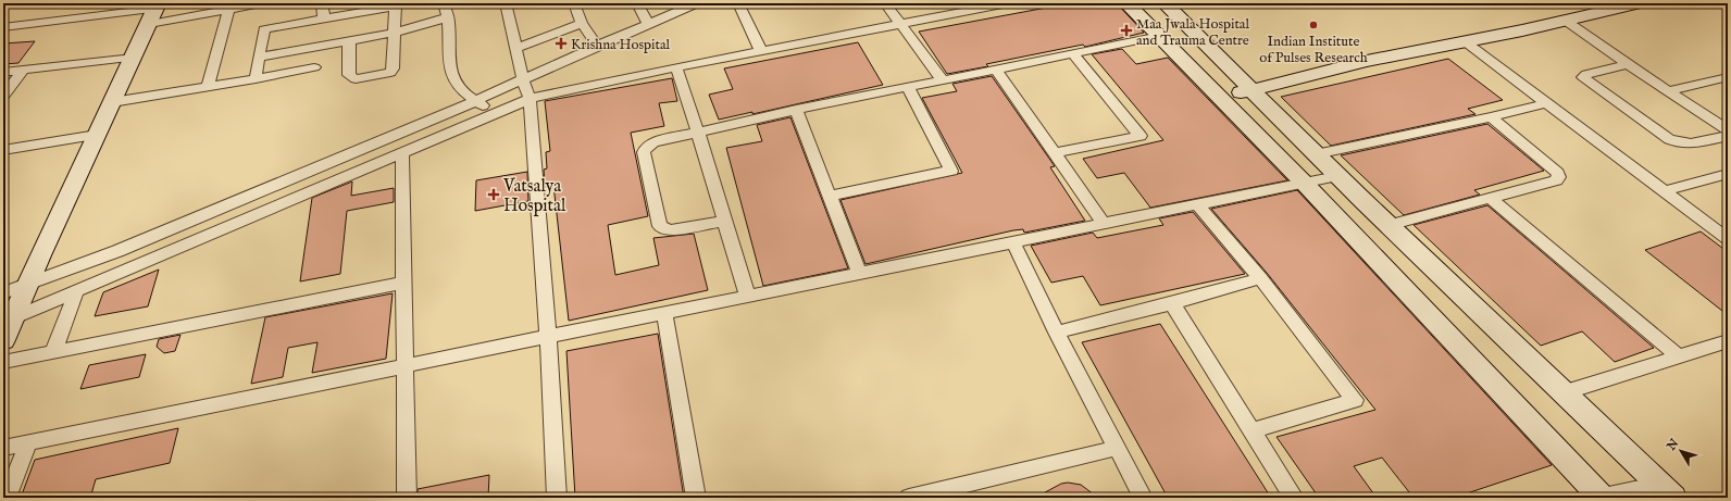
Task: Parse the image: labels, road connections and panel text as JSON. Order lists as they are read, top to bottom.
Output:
{
  "places": {
    "other": ["Indian Institute of Pulses Research"],
    "health": ["Maa Jwala Hospital and Trauma Centre", "Krishna Hospital", "Vatsalya Hospital"]
  },
  "north": "top left"
}
